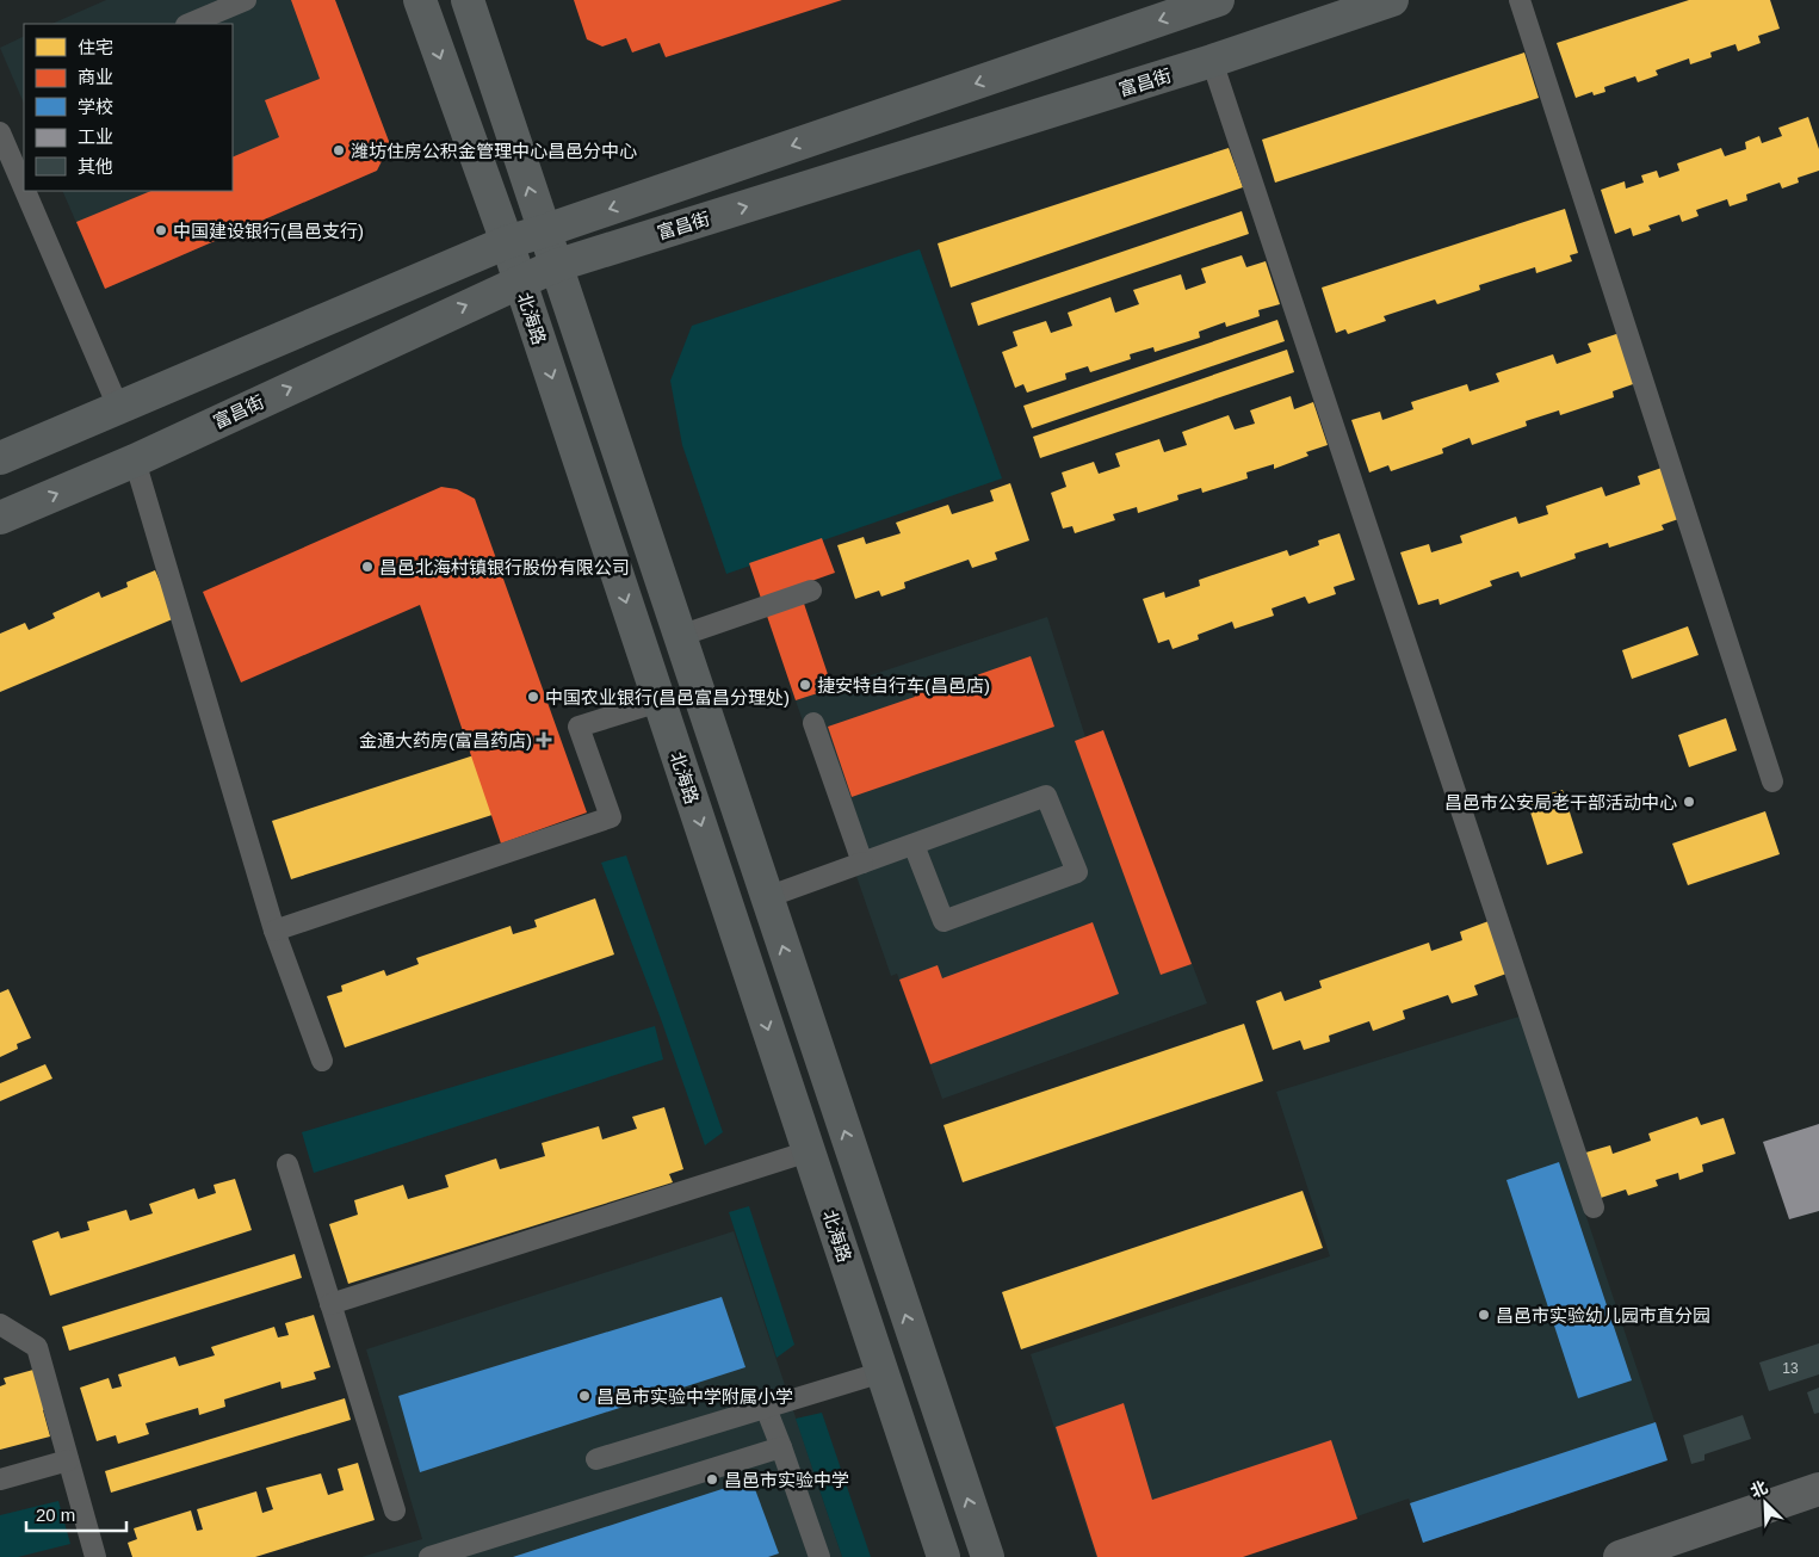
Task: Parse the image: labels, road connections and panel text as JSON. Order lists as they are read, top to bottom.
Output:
{
  "streets": {
    "main road": ["富昌街", "北海路"]
  },
  "crossings": [
    ["富昌街", "北海路"]
  ],
  "places": {
    "other": [
      "潍坊住房公积金管理中心昌邑分中心",
      "中国建设银行(昌邑支行)",
      "昌邑北海村镇银行股份有限公司",
      "捷安特自行车(昌邑店)",
      "中国农业银行(昌邑富昌分理处)",
      "昌邑市公安局老干部活动中心",
      "昌邑市实验幼儿园市直分园",
      "昌邑市实验中学附属小学",
      "昌邑市实验中学"
    ],
    "health": ["金通大药房(富昌药店)"]
  },
  "house_numbers": ["13"],
  "legend": [
    "住宅",
    "商业",
    "学校",
    "工业",
    "其他"
  ],
  "scale_bar": "20 m",
  "north": "top left"
}
